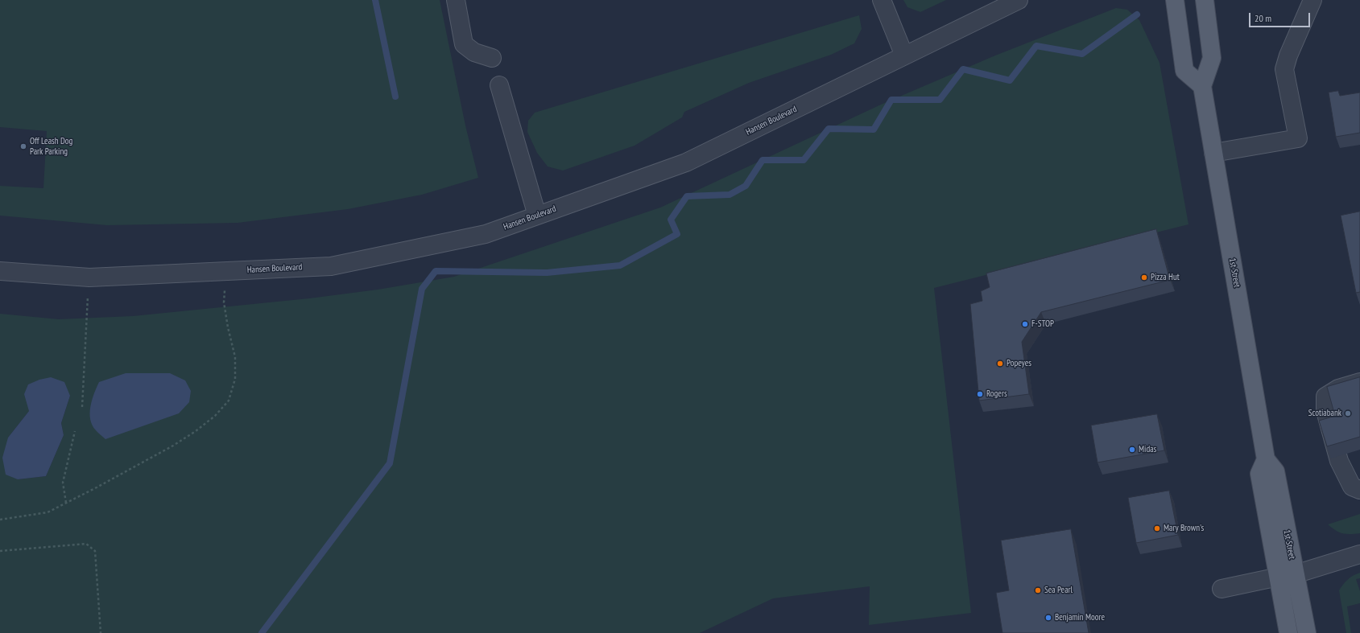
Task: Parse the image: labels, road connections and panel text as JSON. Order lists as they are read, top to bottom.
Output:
{
  "streets": {
    "main road": ["1st Street"],
    "street": ["Hansen Boulevard"]
  },
  "places": [
    "Off Leash Dog Park Parking",
    "Pizza Hut",
    "F-STOP",
    "Popeyes",
    "Rogers",
    "Scotiabank",
    "Midas",
    "Mary Brown's",
    "Sea Pearl",
    "Benjamin Moore"
  ],
  "scale_bar": "20 m"
}
